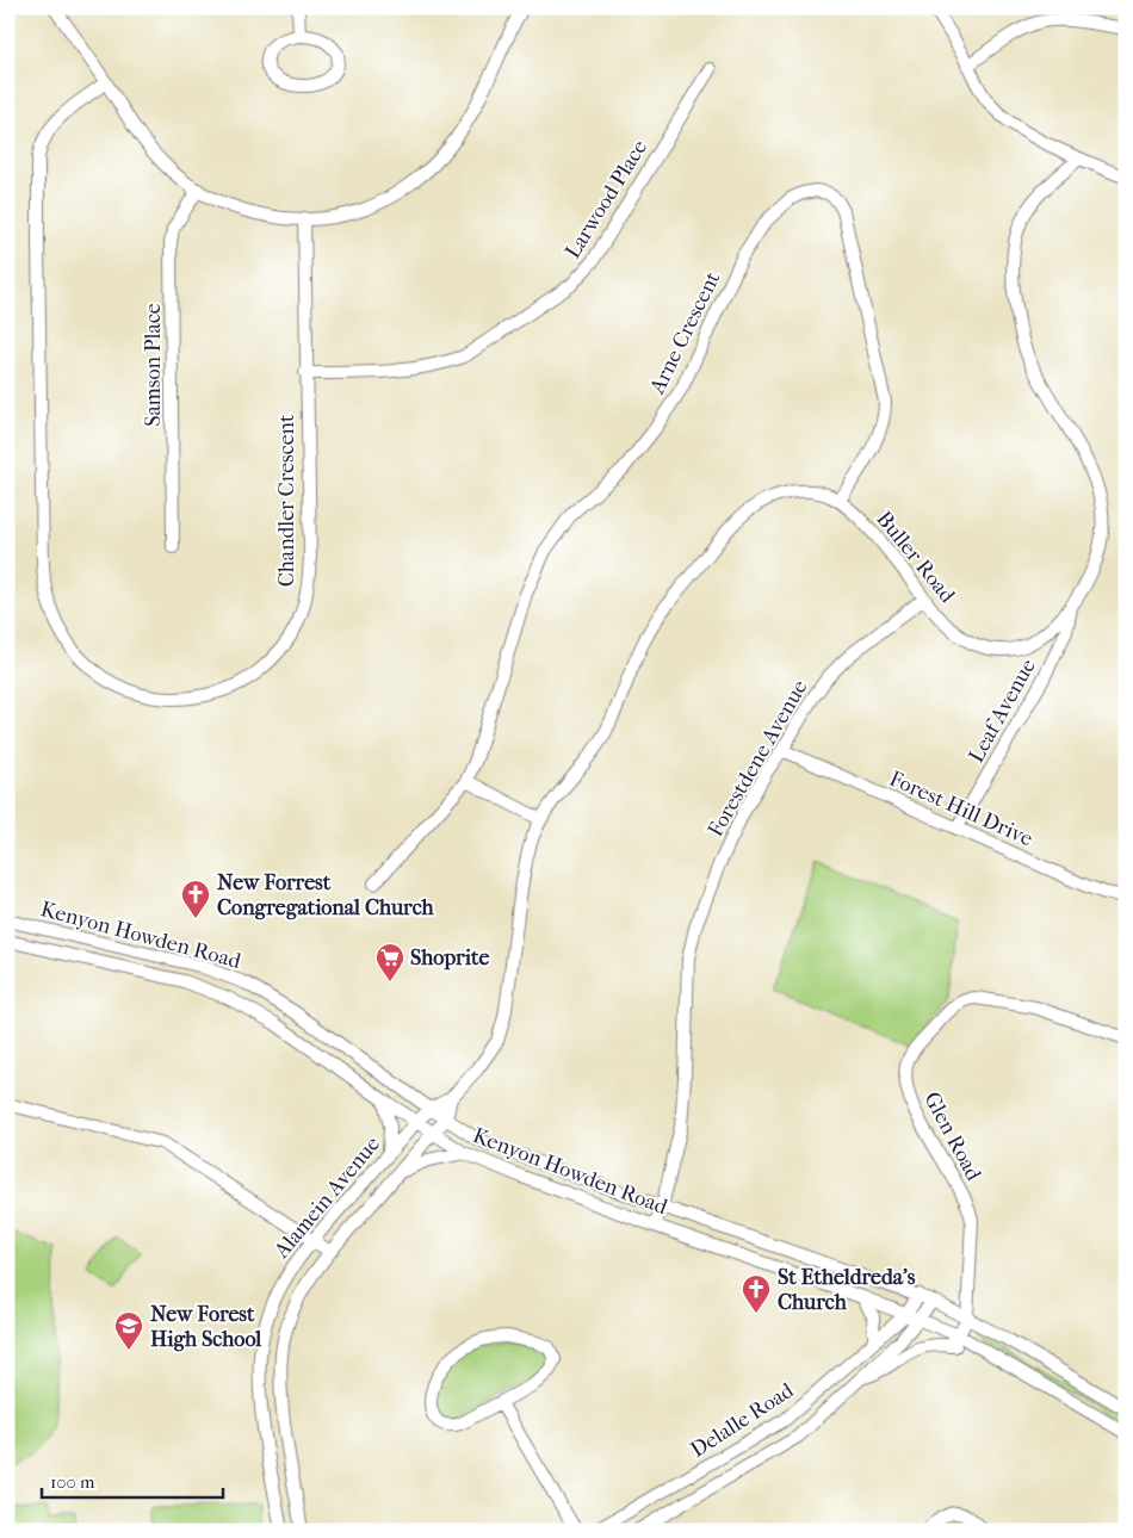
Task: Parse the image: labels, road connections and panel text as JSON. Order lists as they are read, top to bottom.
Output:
{
  "streets": {
    "street": [
      "Larwood Place",
      "Arne Crescent",
      "Samson Place",
      "Chandler Crescent",
      "Buller Road",
      "Leaf Avenue",
      "Forestdene Avenue",
      "Forest Hill Drive",
      "Kenyon Howden Road",
      "Glen Road",
      "Alamein Avenue",
      "Delalle Road"
    ]
  },
  "crossings": [
    ["Larwood Place", "Chandler Crescent"],
    ["Arne Crescent", "Buller Road"],
    ["Buller Road", "Leaf Avenue"],
    ["Buller Road", "Forestdene Avenue"],
    ["Buller Road", "Kenyon Howden Road"],
    ["Buller Road", "Alamein Avenue"],
    ["Leaf Avenue", "Forest Hill Drive"],
    ["Forestdene Avenue", "Forest Hill Drive"],
    ["Forestdene Avenue", "Kenyon Howden Road"],
    ["Kenyon Howden Road", "Glen Road"],
    ["Kenyon Howden Road", "Alamein Avenue"],
    ["Kenyon Howden Road", "Delalle Road"]
  ],
  "places": {
    "church": ["New Forrest Congregational Church", "St Etheldreda's Church"],
    "supermarket": ["Shoprite"],
    "school or university": ["New Forest High School"]
  },
  "scale_bar": "100 m"
}
